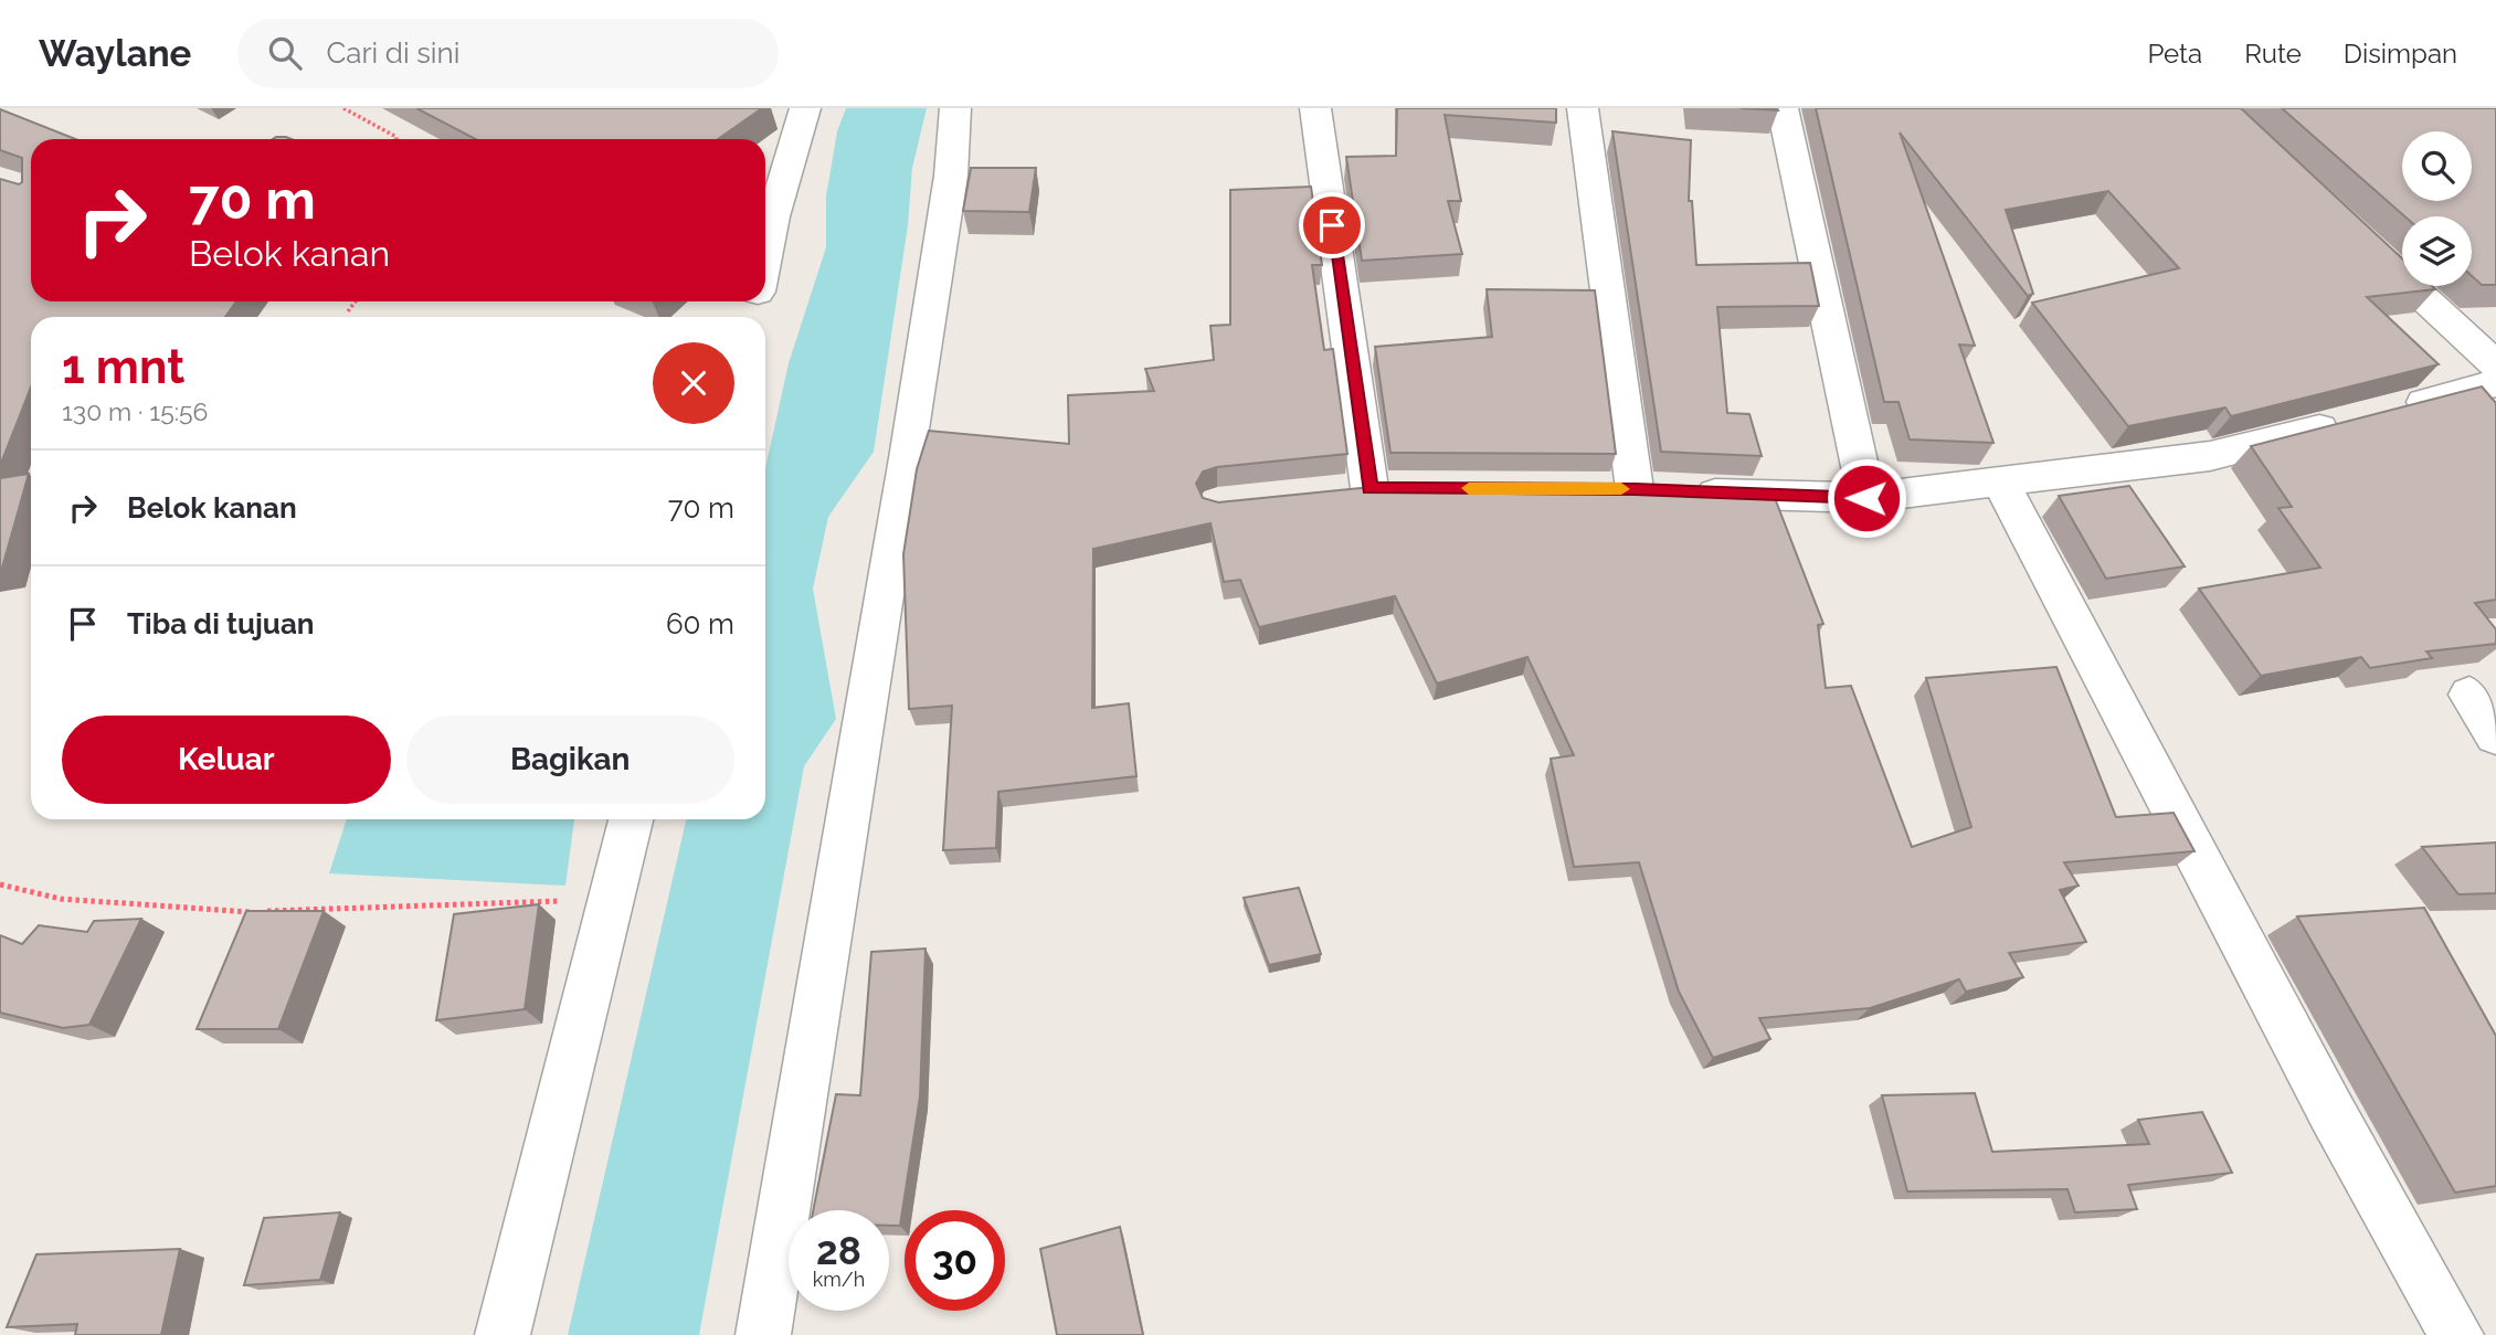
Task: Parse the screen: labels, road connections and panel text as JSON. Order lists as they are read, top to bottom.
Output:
{
  "page": {
    "header": "Waylane",
    "search": "Cari di sini",
    "nav": ["Peta", "Rute", "Disimpan"],
    "turn": ["70 m", "Belok kanan"],
    "heading": ["1 mnt", "130 m · 15:56"],
    "list": [
      {
        "name": "Belok kanan",
        "value": "70 m"
      },
      {
        "name": "Tiba di tujuan",
        "value": "60 m"
      }
    ],
    "buttons": ["Keluar", "Bagikan"],
    "speed": "28 km/h",
    "limit": "30"
  }
}
